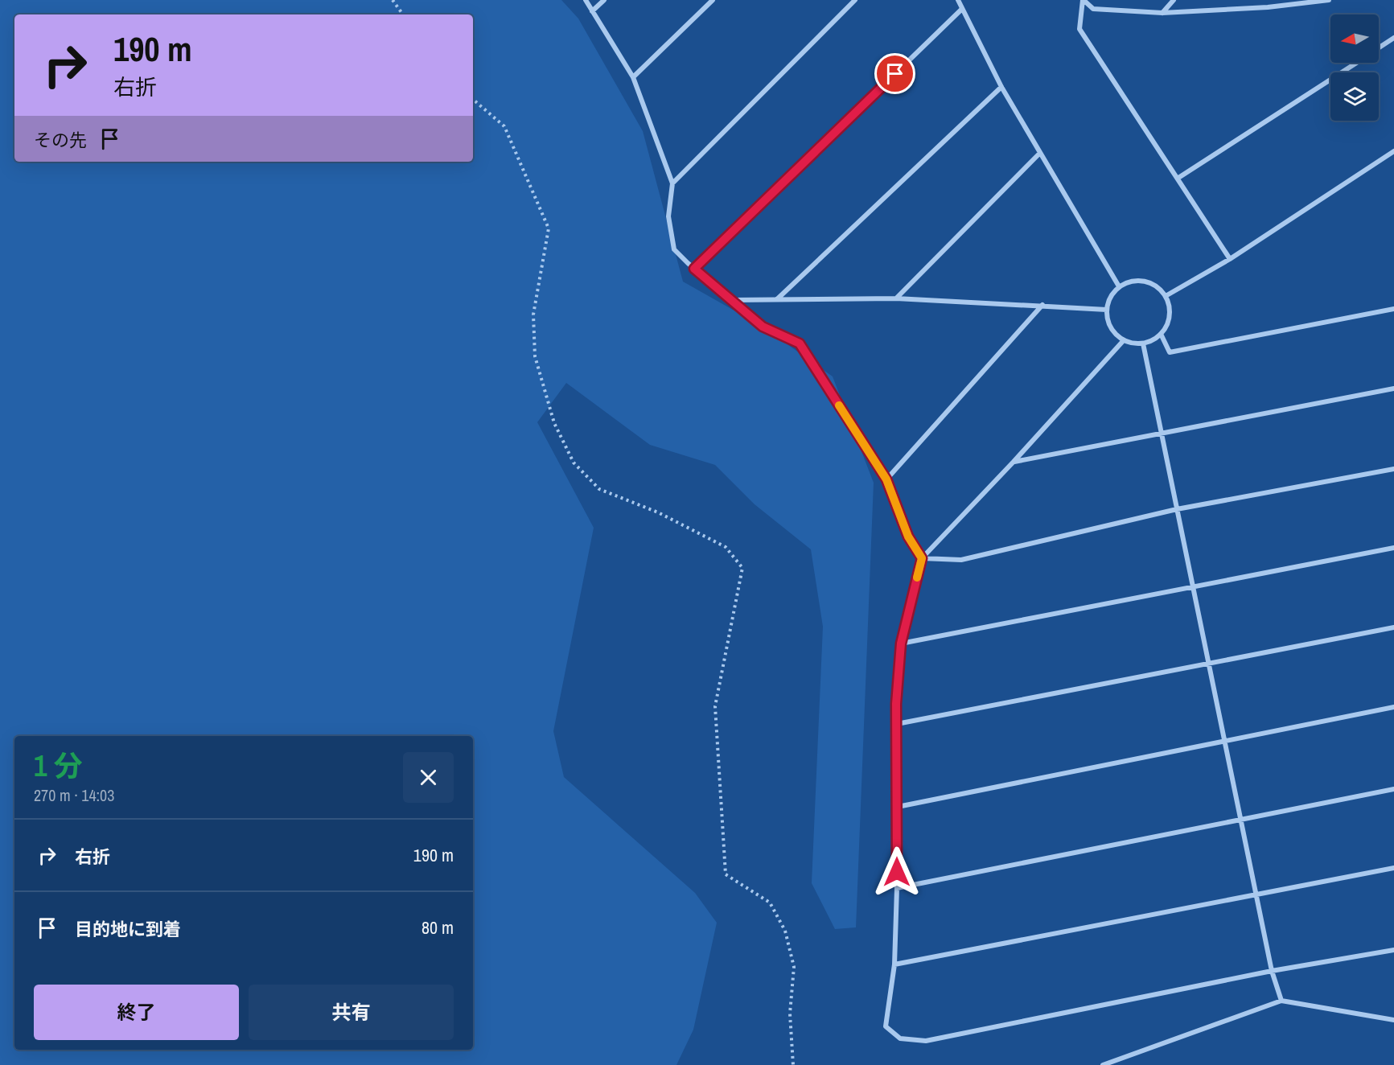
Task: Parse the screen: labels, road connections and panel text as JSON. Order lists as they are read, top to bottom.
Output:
{
  "north": "left",
  "page": {
    "turn": ["190 m", "右折"],
    "then": "その先",
    "heading": ["1 分", "270 m · 14:03"],
    "list": [
      {
        "name": "右折",
        "value": "190 m"
      },
      {
        "name": "目的地に到着",
        "value": "80 m"
      }
    ],
    "buttons": ["終了", "共有"]
  }
}
